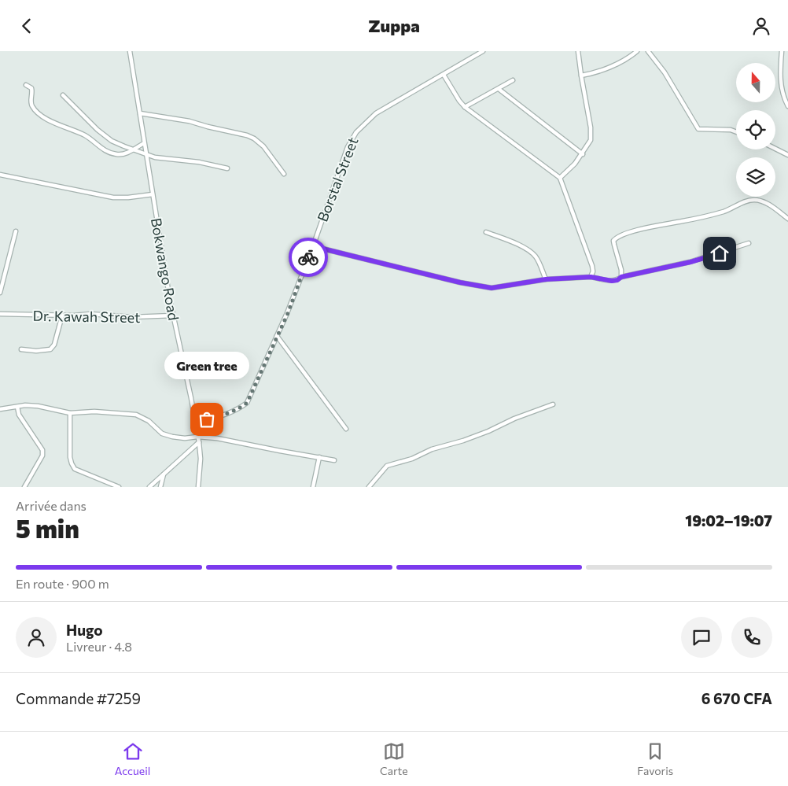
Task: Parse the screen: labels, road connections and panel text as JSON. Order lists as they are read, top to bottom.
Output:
{
  "streets": {
    "street": ["Borstal Street", "Bokwango Road", "Dr. Kawah Street"]
  },
  "crossings": [
    ["Borstal Street", "Bokwango Road"],
    ["Bokwango Road", "Dr. Kawah Street"]
  ],
  "places": ["Green tree"],
  "north": "top",
  "page": {
    "header": "Zuppa",
    "bubble": "Green tree",
    "heading": ["5 min", "Arrivée dans", "19:02–19:07"],
    "panel": [
      "Hugo",
      "Livreur · 4.8",
      "Commande #7259",
      "6 670 CFA"
    ],
    "bar": "En route · 900 m",
    "tabs": ["Accueil", "Carte", "Favoris"]
  }
}
